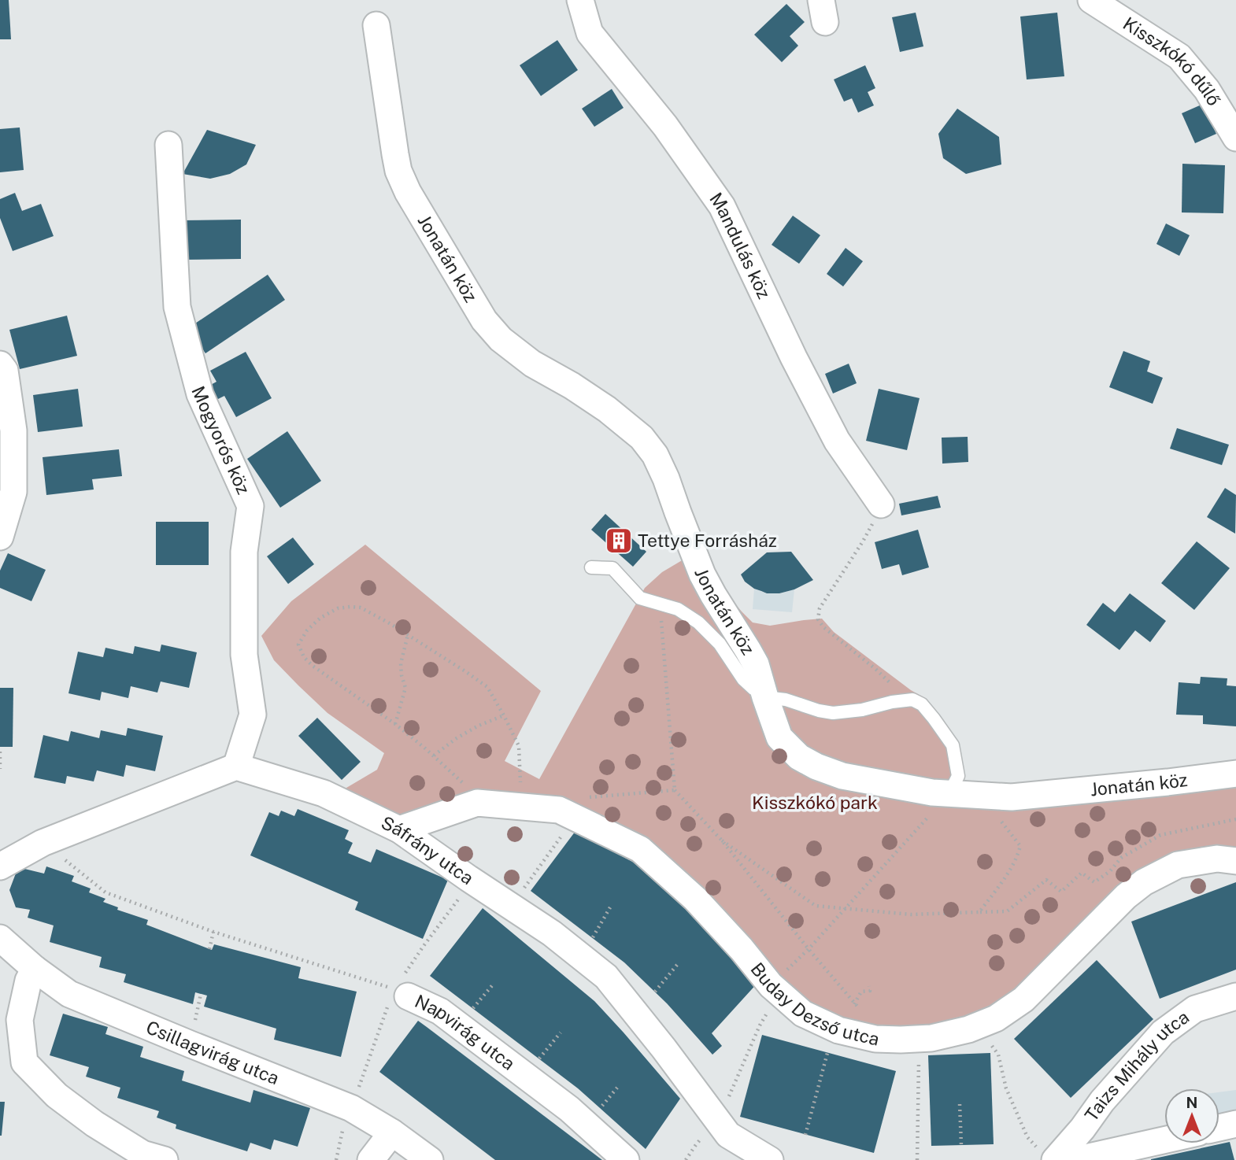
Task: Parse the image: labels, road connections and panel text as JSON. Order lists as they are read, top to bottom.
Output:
{
  "streets": {
    "street": [
      "Kisszkókó dűlő",
      "Mandulás köz",
      "Jonatán köz",
      "Mogyorós köz",
      "Sáfrány utca",
      "Buday Dezső utca",
      "Napvirág utca",
      "Csillagvirág utca",
      "Taizs Mihály utca"
    ]
  },
  "crossings": [
    ["Mogyorós köz", "Sáfrány utca"],
    ["Sáfrány utca", "Buday Dezső utca"]
  ],
  "parks": ["Kisszkókó park"],
  "places": {
    "building": ["Tettye Forrásház"]
  },
  "north": "top"
}
